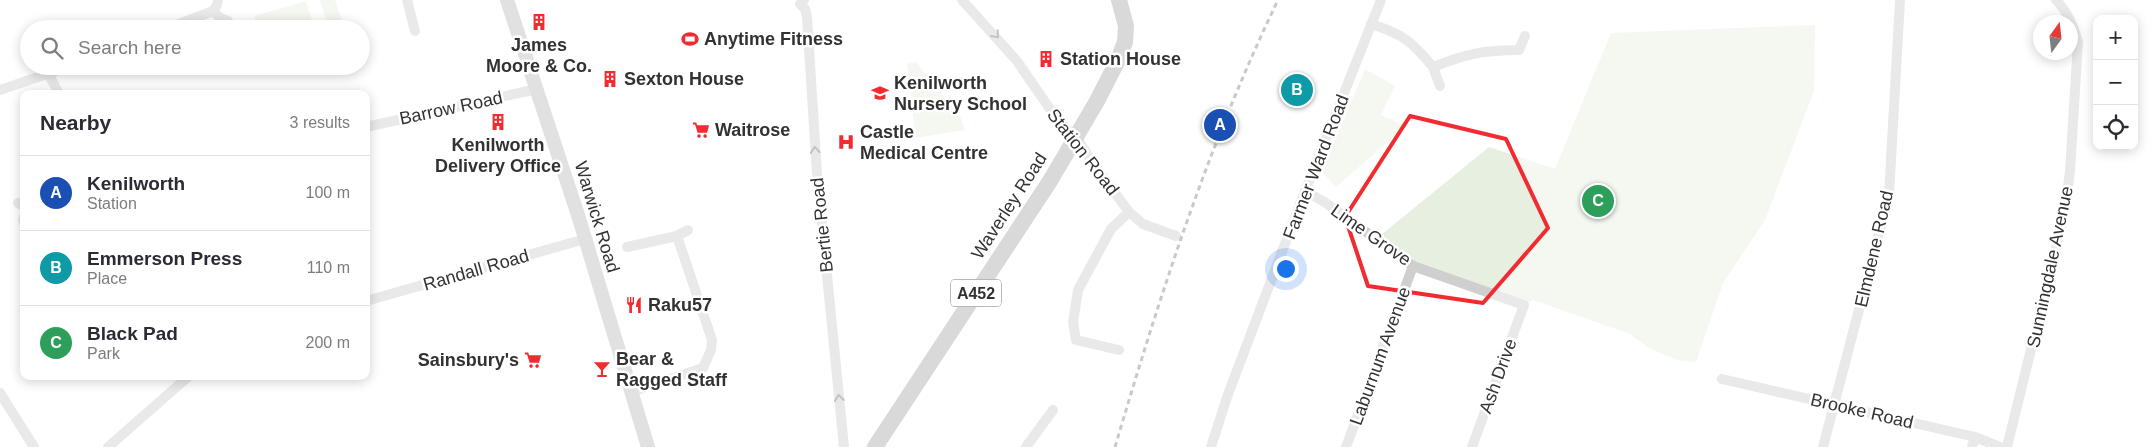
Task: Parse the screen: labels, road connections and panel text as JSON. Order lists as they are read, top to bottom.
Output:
{
  "streets": {
    "main road": ["Waverley Road", "Warwick Road", "A452"],
    "street": [
      "Barrow Road",
      "Station Road",
      "Farmer Ward Road",
      "Bertie Road",
      "Lime Grove",
      "Elmdene Road",
      "Sunningdale Avenue",
      "Randall Road",
      "Laburnum Avenue",
      "Ash Drive",
      "Brooke Road"
    ]
  },
  "crossings": [
    ["Barrow Road", "Warwick Road"],
    ["Station Road", "Waverley Road"],
    ["Station Road", "A452"],
    ["Farmer Ward Road", "Lime Grove"],
    ["Waverley Road", "A452"],
    ["Warwick Road", "Randall Road"],
    ["Lime Grove", "Laburnum Avenue"],
    ["Lime Grove", "Ash Drive"],
    ["Elmdene Road", "Brooke Road"]
  ],
  "one_way": ["Station Road", "Bertie Road"],
  "places": {
    "building": [
      "James Moore & Co.",
      "Station House",
      "Sexton House",
      "Kenilworth Delivery Office"
    ],
    "sports": ["Anytime Fitness"],
    "school or university": ["Kenilworth Nursery School"],
    "supermarket": ["Waitrose", "Sainsbury's"],
    "hospital": ["Castle Medical Centre"],
    "restaurant": ["Raku57"],
    "bar": ["Bear & Ragged Staff"]
  },
  "north": "top",
  "page": {
    "map_buttons": ["+", "−"],
    "search": "Search here",
    "pins": ["B", "A", "C"],
    "heading": ["Nearby", "3 results"],
    "list": [
      {
        "mark": "A",
        "name": "Kenilworth",
        "note": "Station",
        "value": "100 m"
      },
      {
        "mark": "B",
        "name": "Emmerson Press",
        "note": "Place",
        "value": "110 m"
      },
      {
        "mark": "C",
        "name": "Black Pad",
        "note": "Park",
        "value": "200 m"
      }
    ]
  }
}
